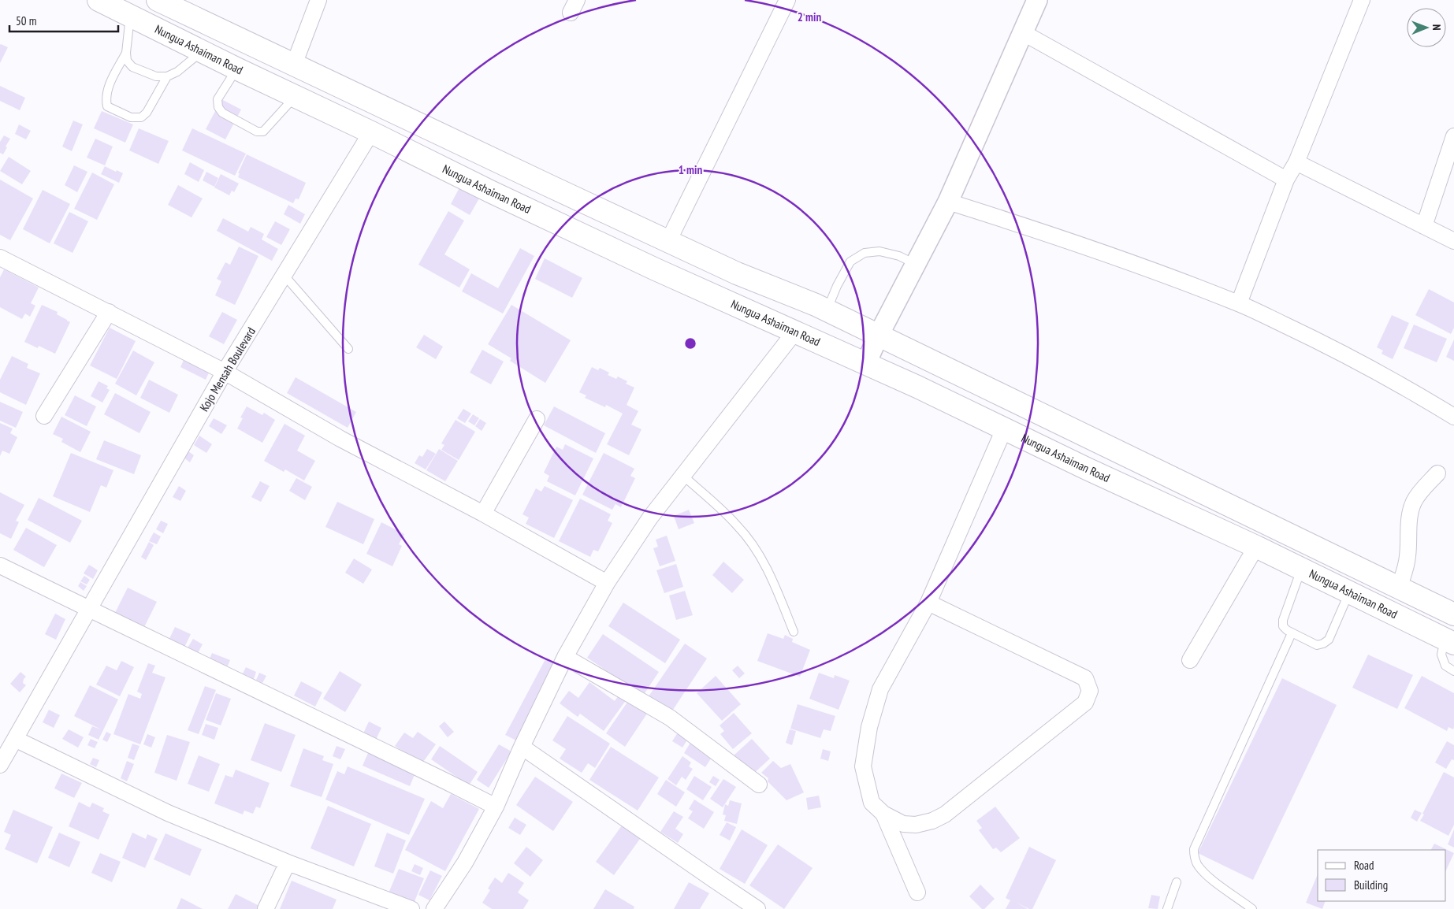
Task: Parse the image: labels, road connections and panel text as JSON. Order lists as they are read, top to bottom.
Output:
{
  "streets": {
    "main road": ["Nungua Ashaiman Road"],
    "street": ["Kojo Mensah Boulevard"]
  },
  "crossings": [
    ["Nungua Ashaiman Road", "Kojo Mensah Boulevard"]
  ],
  "legend": ["Road", "Building"],
  "scale_bar": "50 m",
  "north": "right",
  "rings": ["2 min", "1 min"]
}
